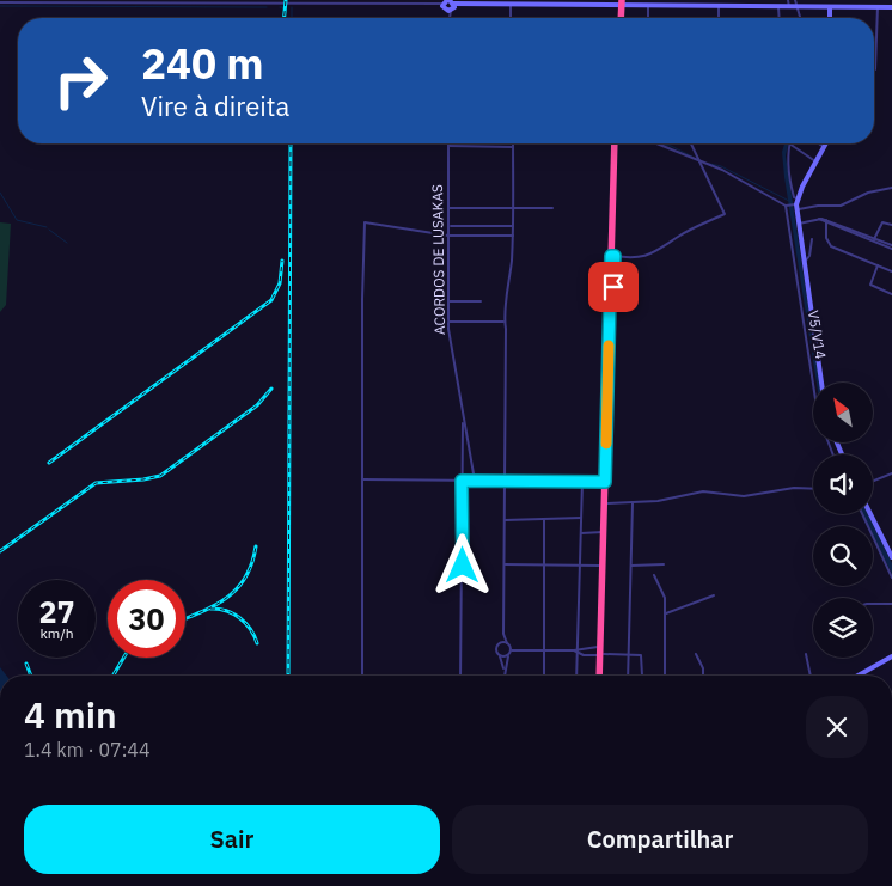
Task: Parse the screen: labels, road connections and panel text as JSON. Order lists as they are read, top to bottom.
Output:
{
  "streets": {
    "street": ["ACORDOS DE LUSAKAS", "V5/V14"]
  },
  "north": "top left",
  "page": {
    "turn": ["240 m", "Vire à direita"],
    "speed": "27 km/h",
    "limit": "30",
    "heading": ["4 min", "1.4 km · 07:44"],
    "buttons": ["Sair", "Compartilhar"]
  }
}
